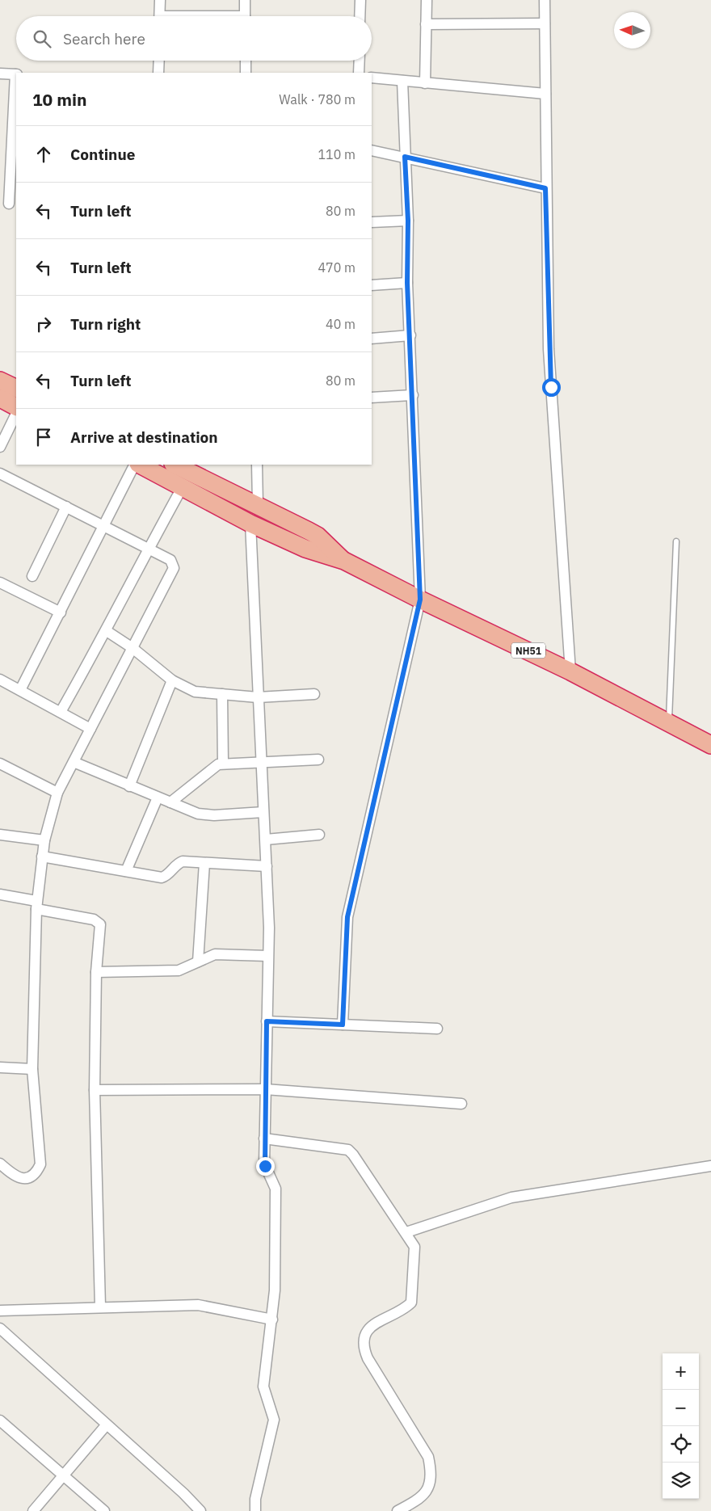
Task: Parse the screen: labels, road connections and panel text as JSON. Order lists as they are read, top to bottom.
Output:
{
  "streets": {
    "highway": ["NH51"]
  },
  "north": "left",
  "page": {
    "search": "Search here",
    "heading": ["10 min", "Walk · 780 m"],
    "list": [
      ["Continue", "110 m"],
      ["Turn left", "80 m"],
      ["Turn left", "470 m"],
      ["Turn right", "40 m"],
      ["Turn left", "80 m"],
      "Arrive at destination"
    ],
    "map_buttons": ["+", "−"]
  }
}
